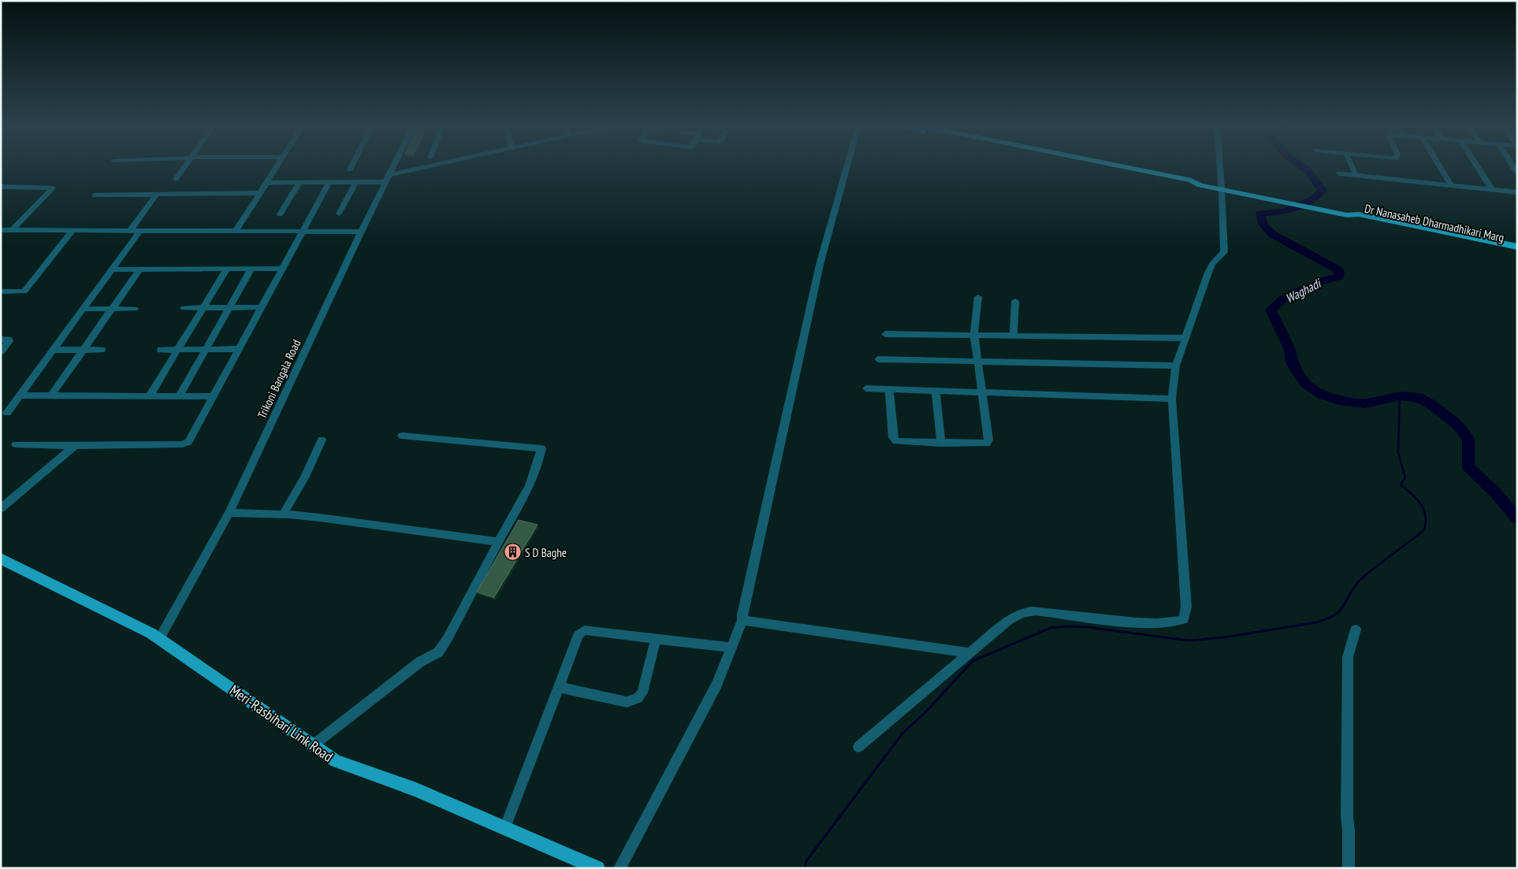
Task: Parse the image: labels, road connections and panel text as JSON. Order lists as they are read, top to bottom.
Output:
{
  "streets": {
    "main road": ["Dr Nanasaheb Dharmadhikari Marg", "Meri-Rasbihari Link Road"],
    "street": ["Trikoni Bangala Road"]
  },
  "crossings": [
    ["Trikoni Bangala Road", "Meri-Rasbihari Link Road"]
  ],
  "water": ["Waghadi"],
  "places": {
    "building": ["S D Baghe"]
  }
}
